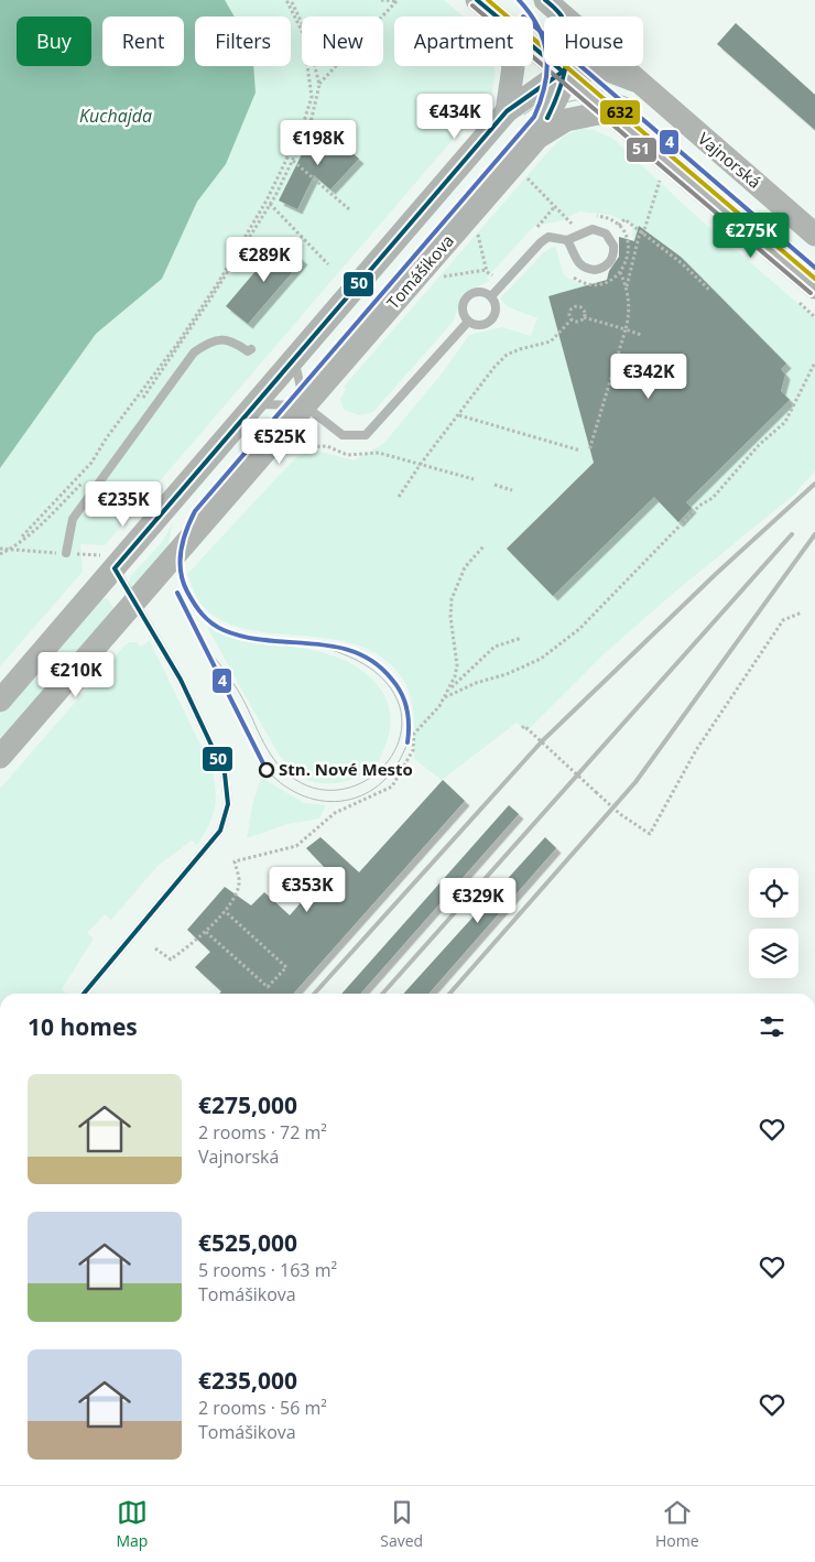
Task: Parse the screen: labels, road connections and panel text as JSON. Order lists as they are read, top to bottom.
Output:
{
  "streets": {
    "main road": ["Vajnorská", "Tomášikova"]
  },
  "crossings": [
    ["Vajnorská", "Tomášikova"]
  ],
  "water": ["Kuchajda"],
  "places": ["Stn. Nové Mesto"],
  "lines": [
    "transit line 4",
    "transit line 50",
    "transit line 632",
    "transit line 51"
  ],
  "page": {
    "chip": [
      "Buy",
      "Rent",
      "Filters",
      "New",
      "Apartment",
      "House"
    ],
    "price": [
      "€434K",
      "€198K",
      "€275K",
      "€289K",
      "€342K",
      "€525K",
      "€235K",
      "€210K",
      "€353K",
      "€329K"
    ],
    "heading": "10 homes",
    "list": [
      {
        "name": "€275,000",
        "note": "2 rooms · 72 m² · Vajnorská"
      },
      {
        "name": "€525,000",
        "note": "5 rooms · 163 m² · Tomášikova"
      },
      {
        "name": "€235,000",
        "note": "2 rooms · 56 m² · Tomášikova"
      }
    ],
    "tabs": ["Map", "Saved", "Home"]
  }
}
